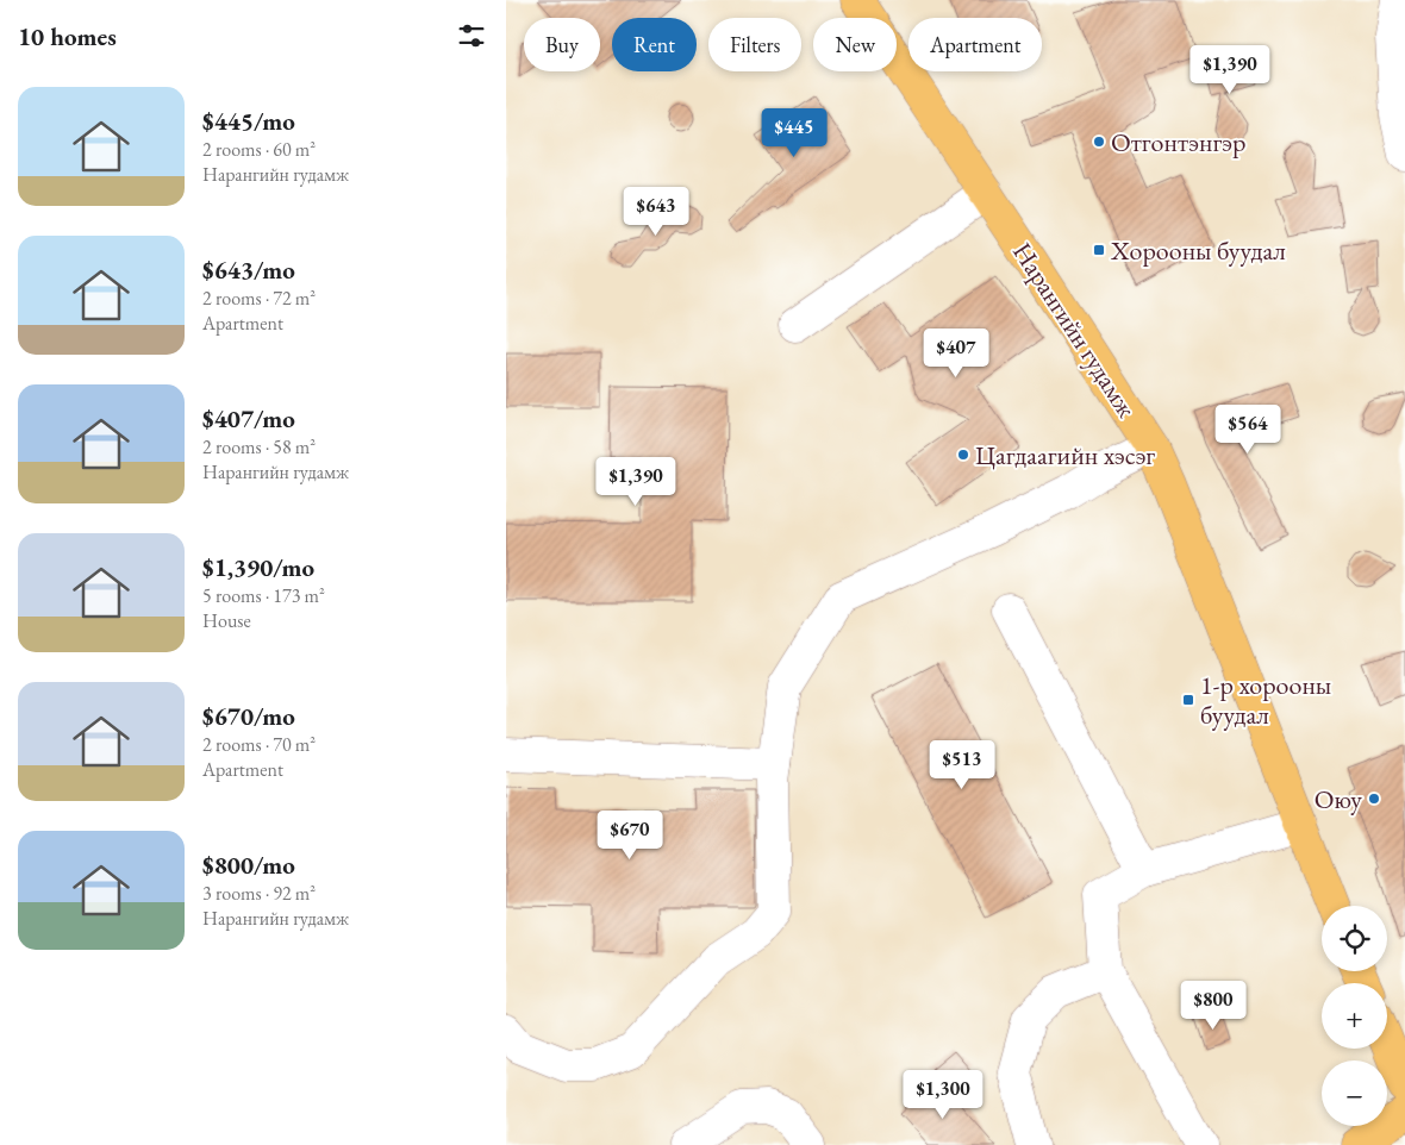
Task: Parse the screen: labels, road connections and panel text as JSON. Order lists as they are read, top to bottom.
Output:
{
  "streets": {
    "main road": ["Нарангийн гудамж"]
  },
  "places": {
    "other": ["Отгонтэнгэр", "Цагдаагийн хэсэг", "Оюу"],
    "transit": ["Хорооны буудал", "1-р хорооны буудал"]
  },
  "page": {
    "heading": "10 homes",
    "chip": [
      "Buy",
      "Rent",
      "Filters",
      "New",
      "Apartment"
    ],
    "price": [
      "$1,390",
      "$445",
      "$643",
      "$407",
      "$564",
      "$1,390",
      "$513",
      "$670",
      "$800",
      "$1,300"
    ],
    "list": [
      {
        "name": "$445/mo",
        "note": "2 rooms · 60 m² · Нарангийн гудамж"
      },
      {
        "name": "$643/mo",
        "note": "2 rooms · 72 m² · Apartment"
      },
      {
        "name": "$407/mo",
        "note": "2 rooms · 58 m² · Нарангийн гудамж"
      },
      {
        "name": "$1,390/mo",
        "note": "5 rooms · 173 m² · House"
      },
      {
        "name": "$670/mo",
        "note": "2 rooms · 70 m² · Apartment"
      },
      {
        "name": "$800/mo",
        "note": "3 rooms · 92 m² · Нарангийн гудамж"
      }
    ],
    "map_buttons": ["+", "−"]
  }
}
